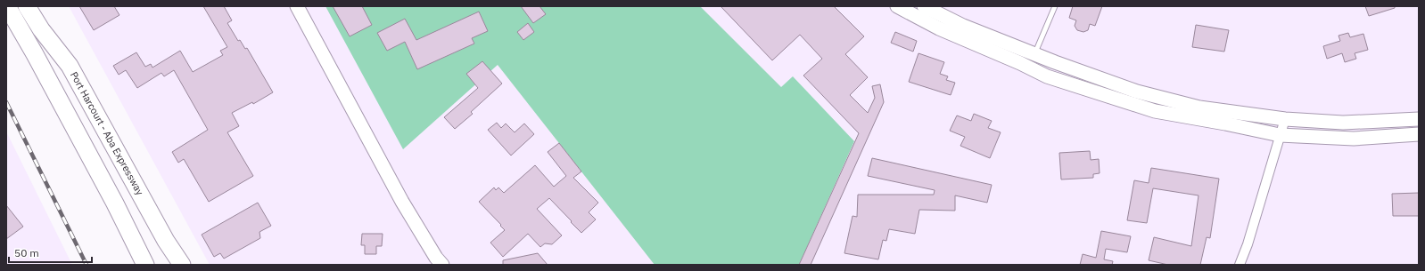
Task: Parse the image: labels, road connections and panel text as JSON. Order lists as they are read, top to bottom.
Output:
{
  "streets": {
    "highway": ["Port Harcourt - Aba Expressway"]
  },
  "scale_bar": "50 m"
}
